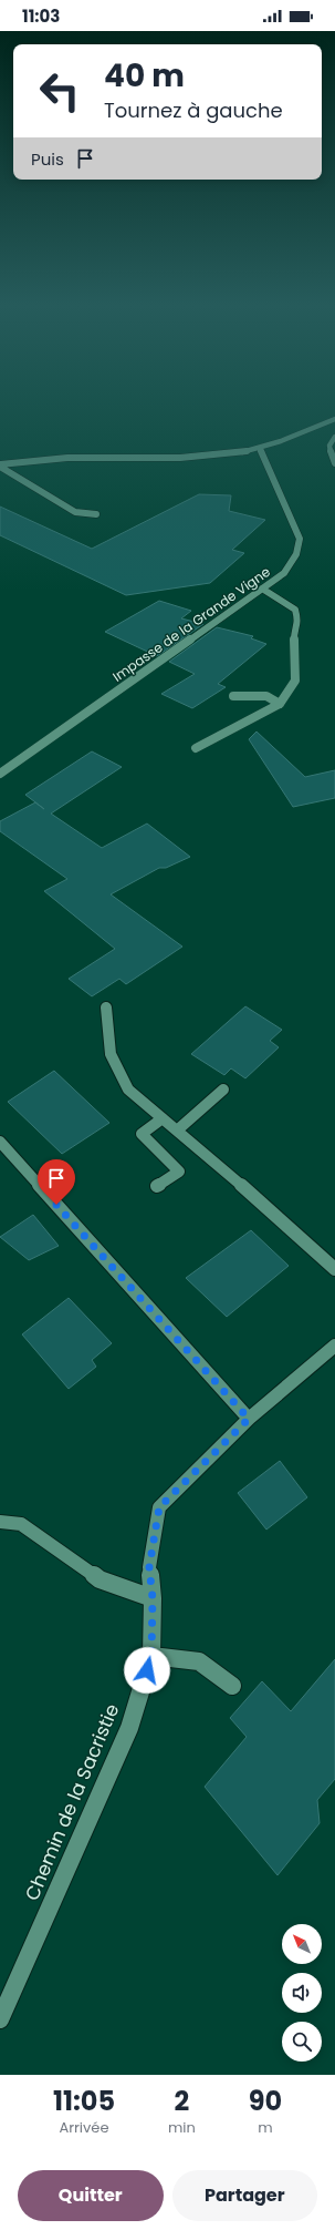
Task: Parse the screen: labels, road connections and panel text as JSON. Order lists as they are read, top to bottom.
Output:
{
  "streets": {
    "street": ["Impasse de la Grande Vigne", "Chemin de la Sacristie"]
  },
  "north": "top left",
  "page": {
    "status": "11:03",
    "turn": ["40 m", "Tournez à gauche"],
    "then": "Puis",
    "eta": [
      "11:05",
      "Arrivée",
      "2",
      "min",
      "90",
      "m"
    ],
    "buttons": ["Quitter", "Partager"]
  }
}
